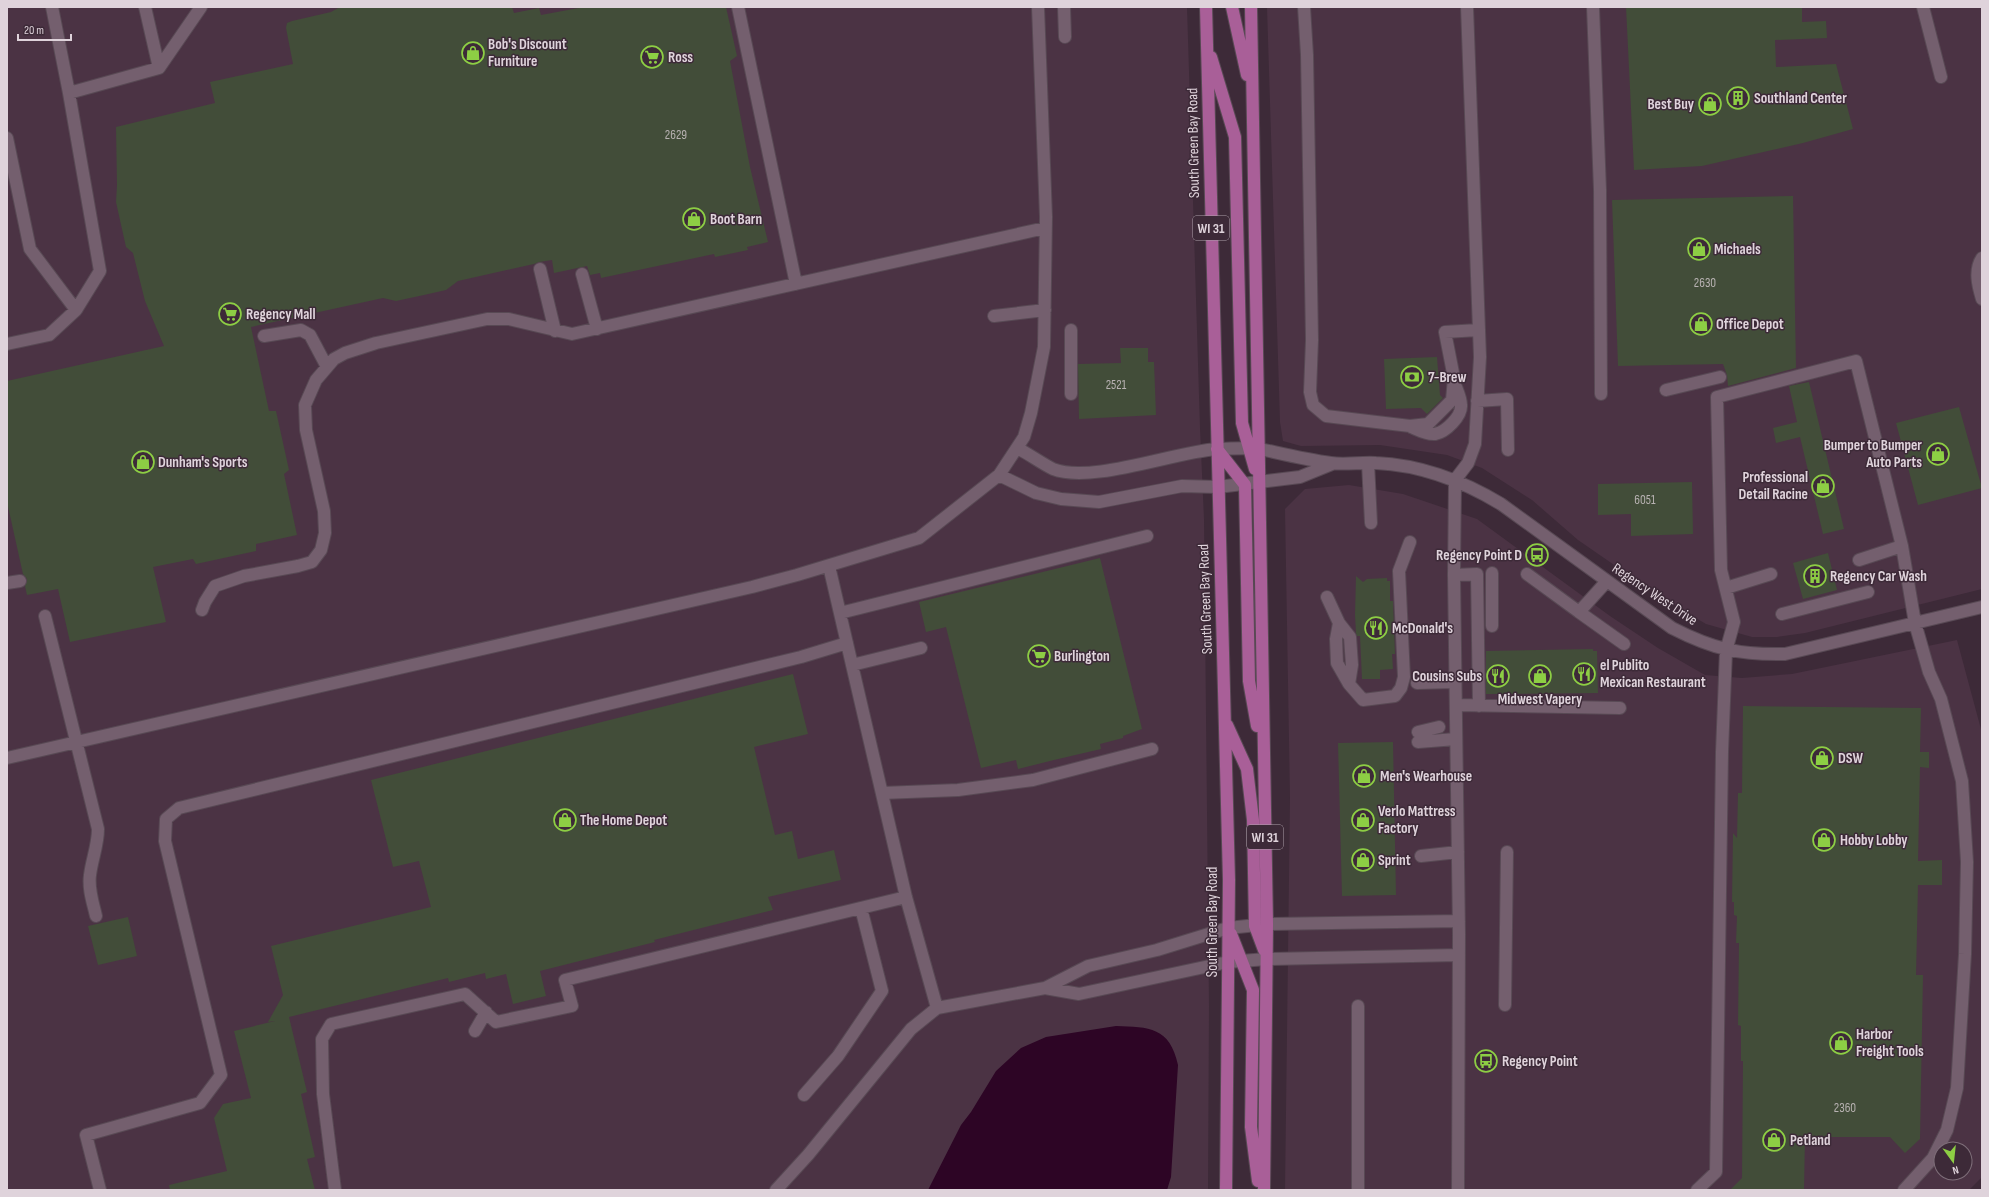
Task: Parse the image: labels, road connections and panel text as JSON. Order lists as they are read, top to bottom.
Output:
{
  "streets": {
    "main road": ["South Green Bay Road", "WI 31"],
    "street": ["Regency West Drive"]
  },
  "crossings": [
    ["South Green Bay Road", "Regency West Drive"],
    ["WI 31", "Regency West Drive"]
  ],
  "places": {
    "shop": [
      "Bob's Discount Furniture",
      "Best Buy",
      "Boot Barn",
      "Michaels",
      "Office Depot",
      "Bumper to Bumper Auto Parts",
      "Dunham's Sports",
      "Professional Detail Racine",
      "Midwest Vapery",
      "DSW",
      "Men's Wearhouse",
      "The Home Depot",
      "Verlo Mattress Factory",
      "Hobby Lobby",
      "Sprint",
      "Harbor Freight Tools",
      "Petland"
    ],
    "supermarket": ["Ross", "Regency Mall", "Burlington"],
    "building": ["Southland Center", "Regency Car Wash"],
    "bank": ["7-Brew"],
    "bus stop": ["Regency Point D", "Regency Point"],
    "restaurant": ["McDonald's", "el Publito Mexican Restaurant", "Cousins Subs"]
  },
  "house_numbers": [
    "2629",
    "2630",
    "2521",
    "6051",
    "2360"
  ],
  "scale_bar": "20 m",
  "north": "bottom"
}
